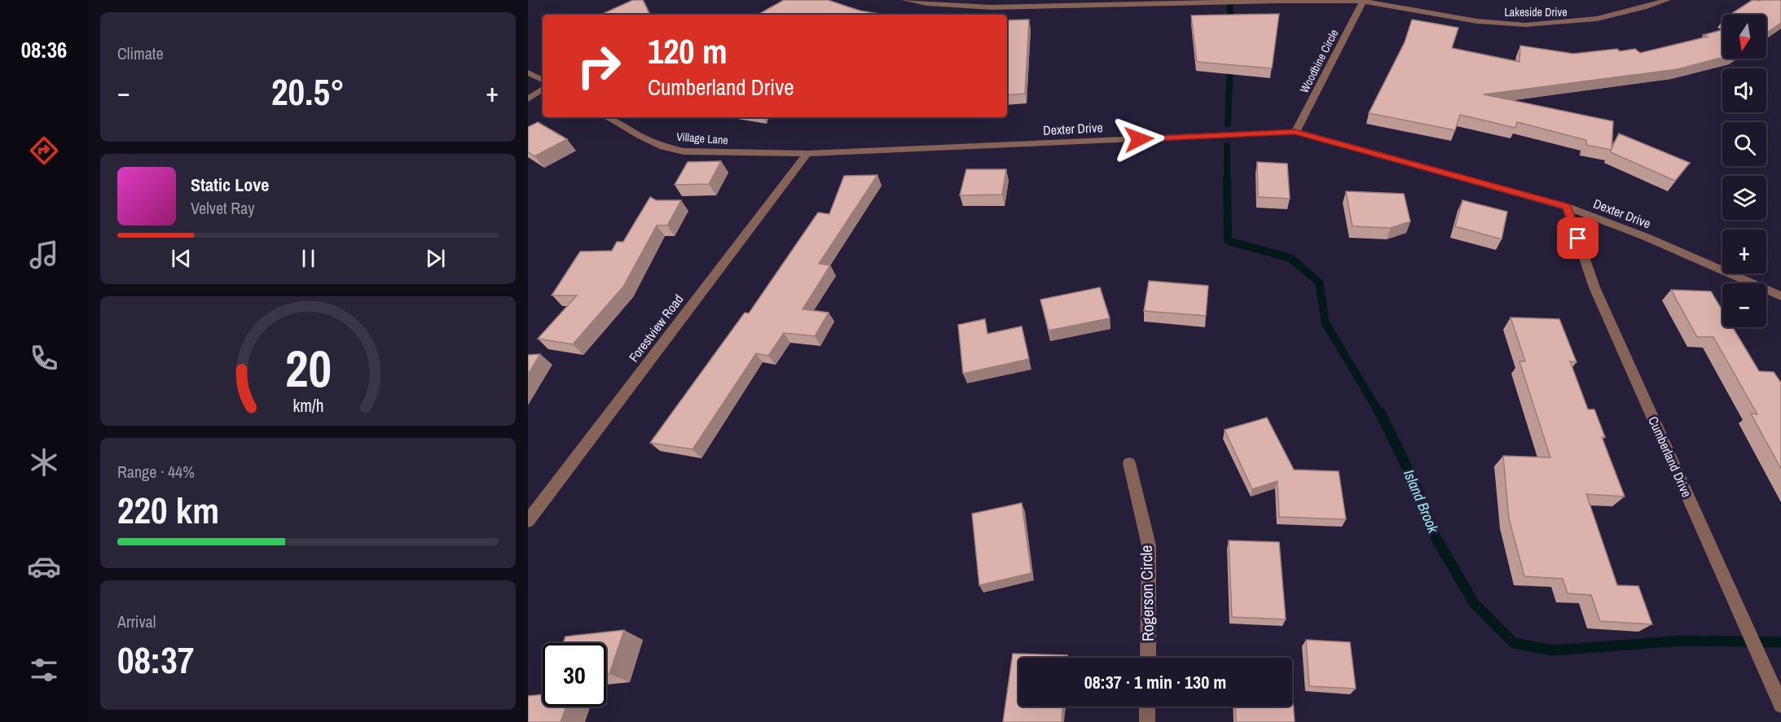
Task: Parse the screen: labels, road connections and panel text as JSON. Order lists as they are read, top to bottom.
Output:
{
  "streets": {
    "street": [
      "Lakeside Drive",
      "Woodbine Circle",
      "Dexter Drive",
      "Village Lane",
      "Forestview Road",
      "Cumberland Drive",
      "Rogerson Circle"
    ]
  },
  "crossings": [
    ["Lakeside Drive", "Woodbine Circle"],
    ["Woodbine Circle", "Dexter Drive"],
    ["Dexter Drive", "Village Lane"],
    ["Dexter Drive", "Forestview Road"],
    ["Dexter Drive", "Cumberland Drive"],
    ["Village Lane", "Forestview Road"]
  ],
  "water": ["Island Brook"],
  "north": "bottom",
  "page": {
    "tabs": "08:36",
    "tile": [
      "Climate",
      ["Range · 44%", "220 km"],
      ["Arrival", "08:37"]
    ],
    "map_buttons": ["+", "−"],
    "turn": ["120 m", "Cumberland Drive"],
    "heat": ["−", "20.5°", "+"],
    "song": ["Static Love", "Velvet Ray"],
    "limit": "30",
    "trip": "08:37 · 1 min · 130 m",
    "gauge": ["20", "km/h"]
  }
}
